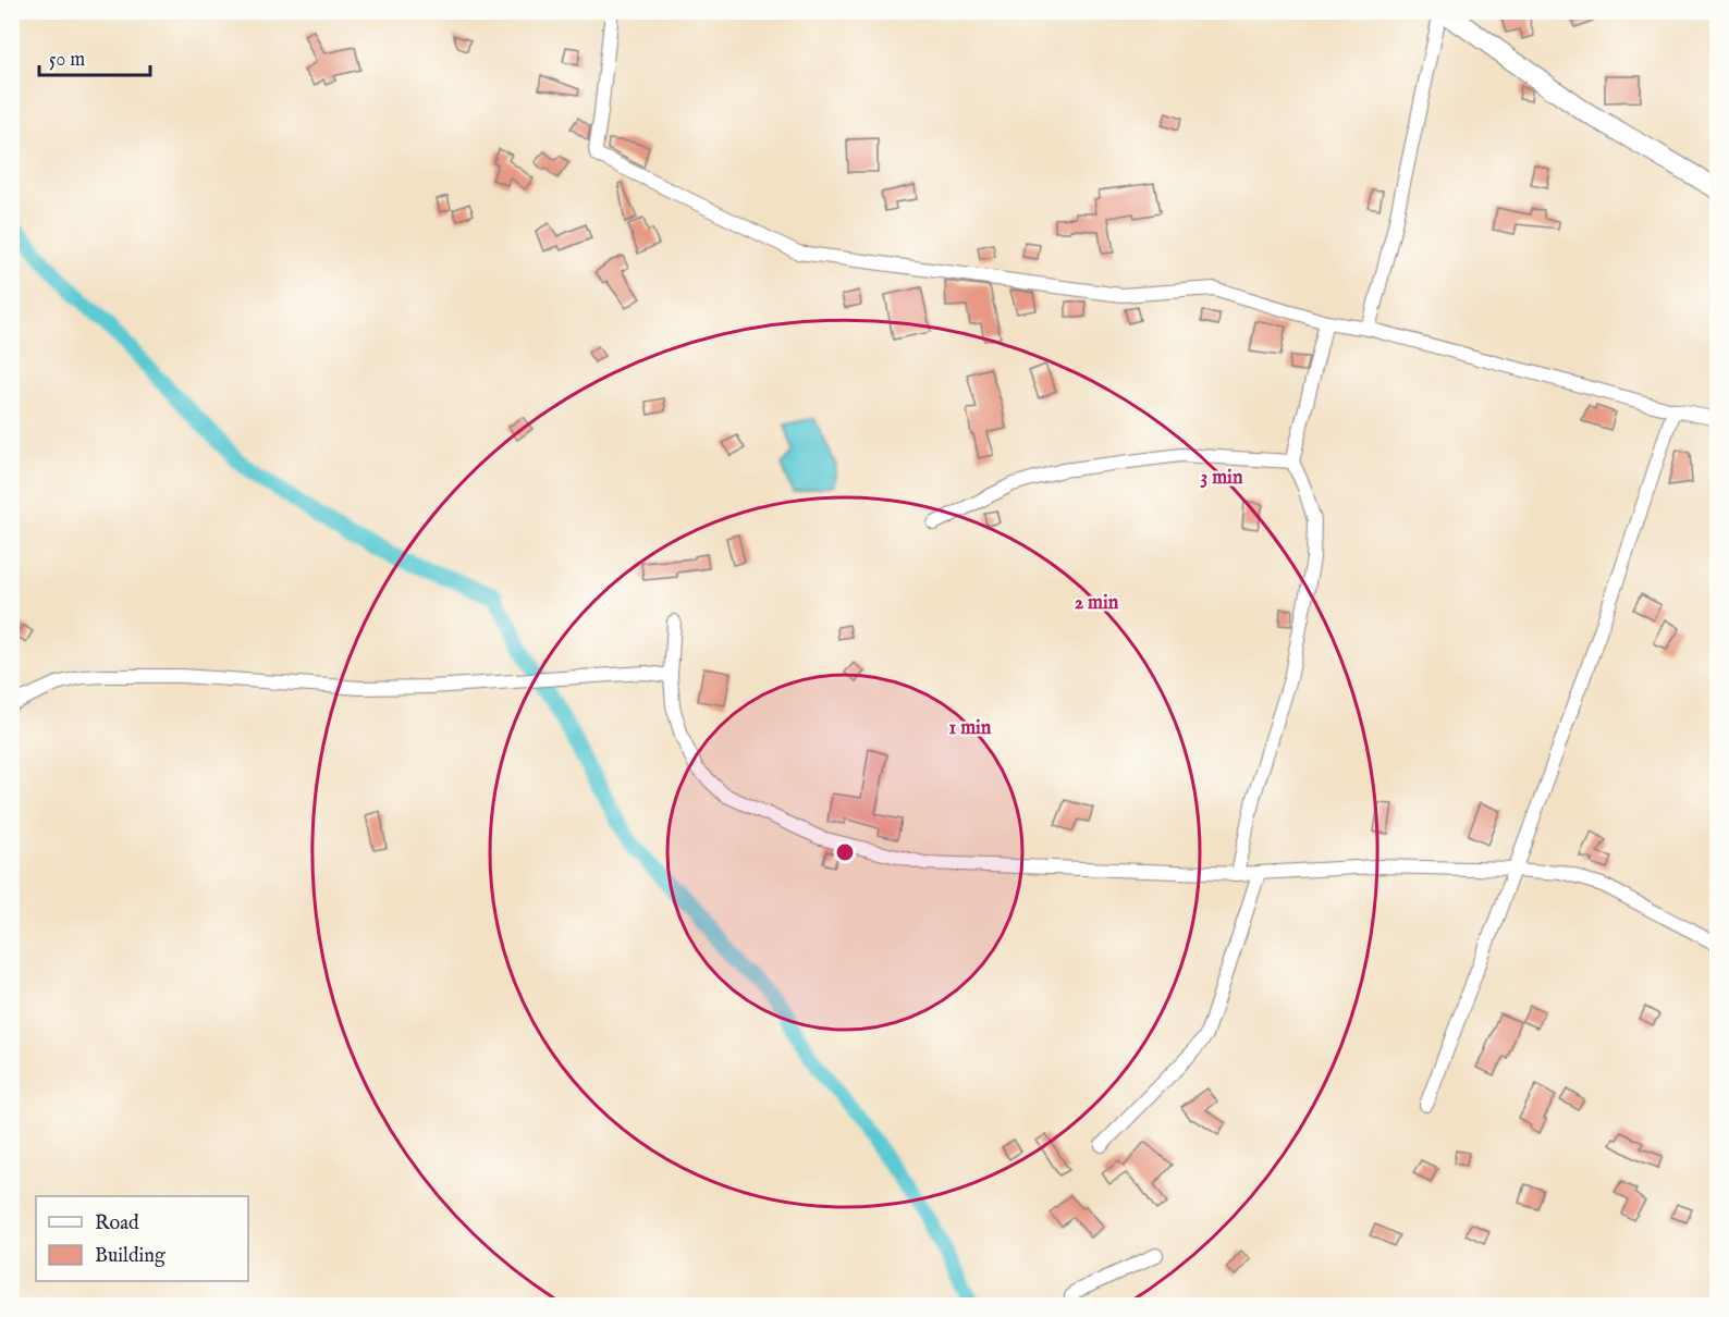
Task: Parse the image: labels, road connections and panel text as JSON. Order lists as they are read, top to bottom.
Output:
{
  "legend": ["Road", "Building"],
  "scale_bar": "50 m",
  "rings": ["3 min", "2 min", "1 min"]
}
